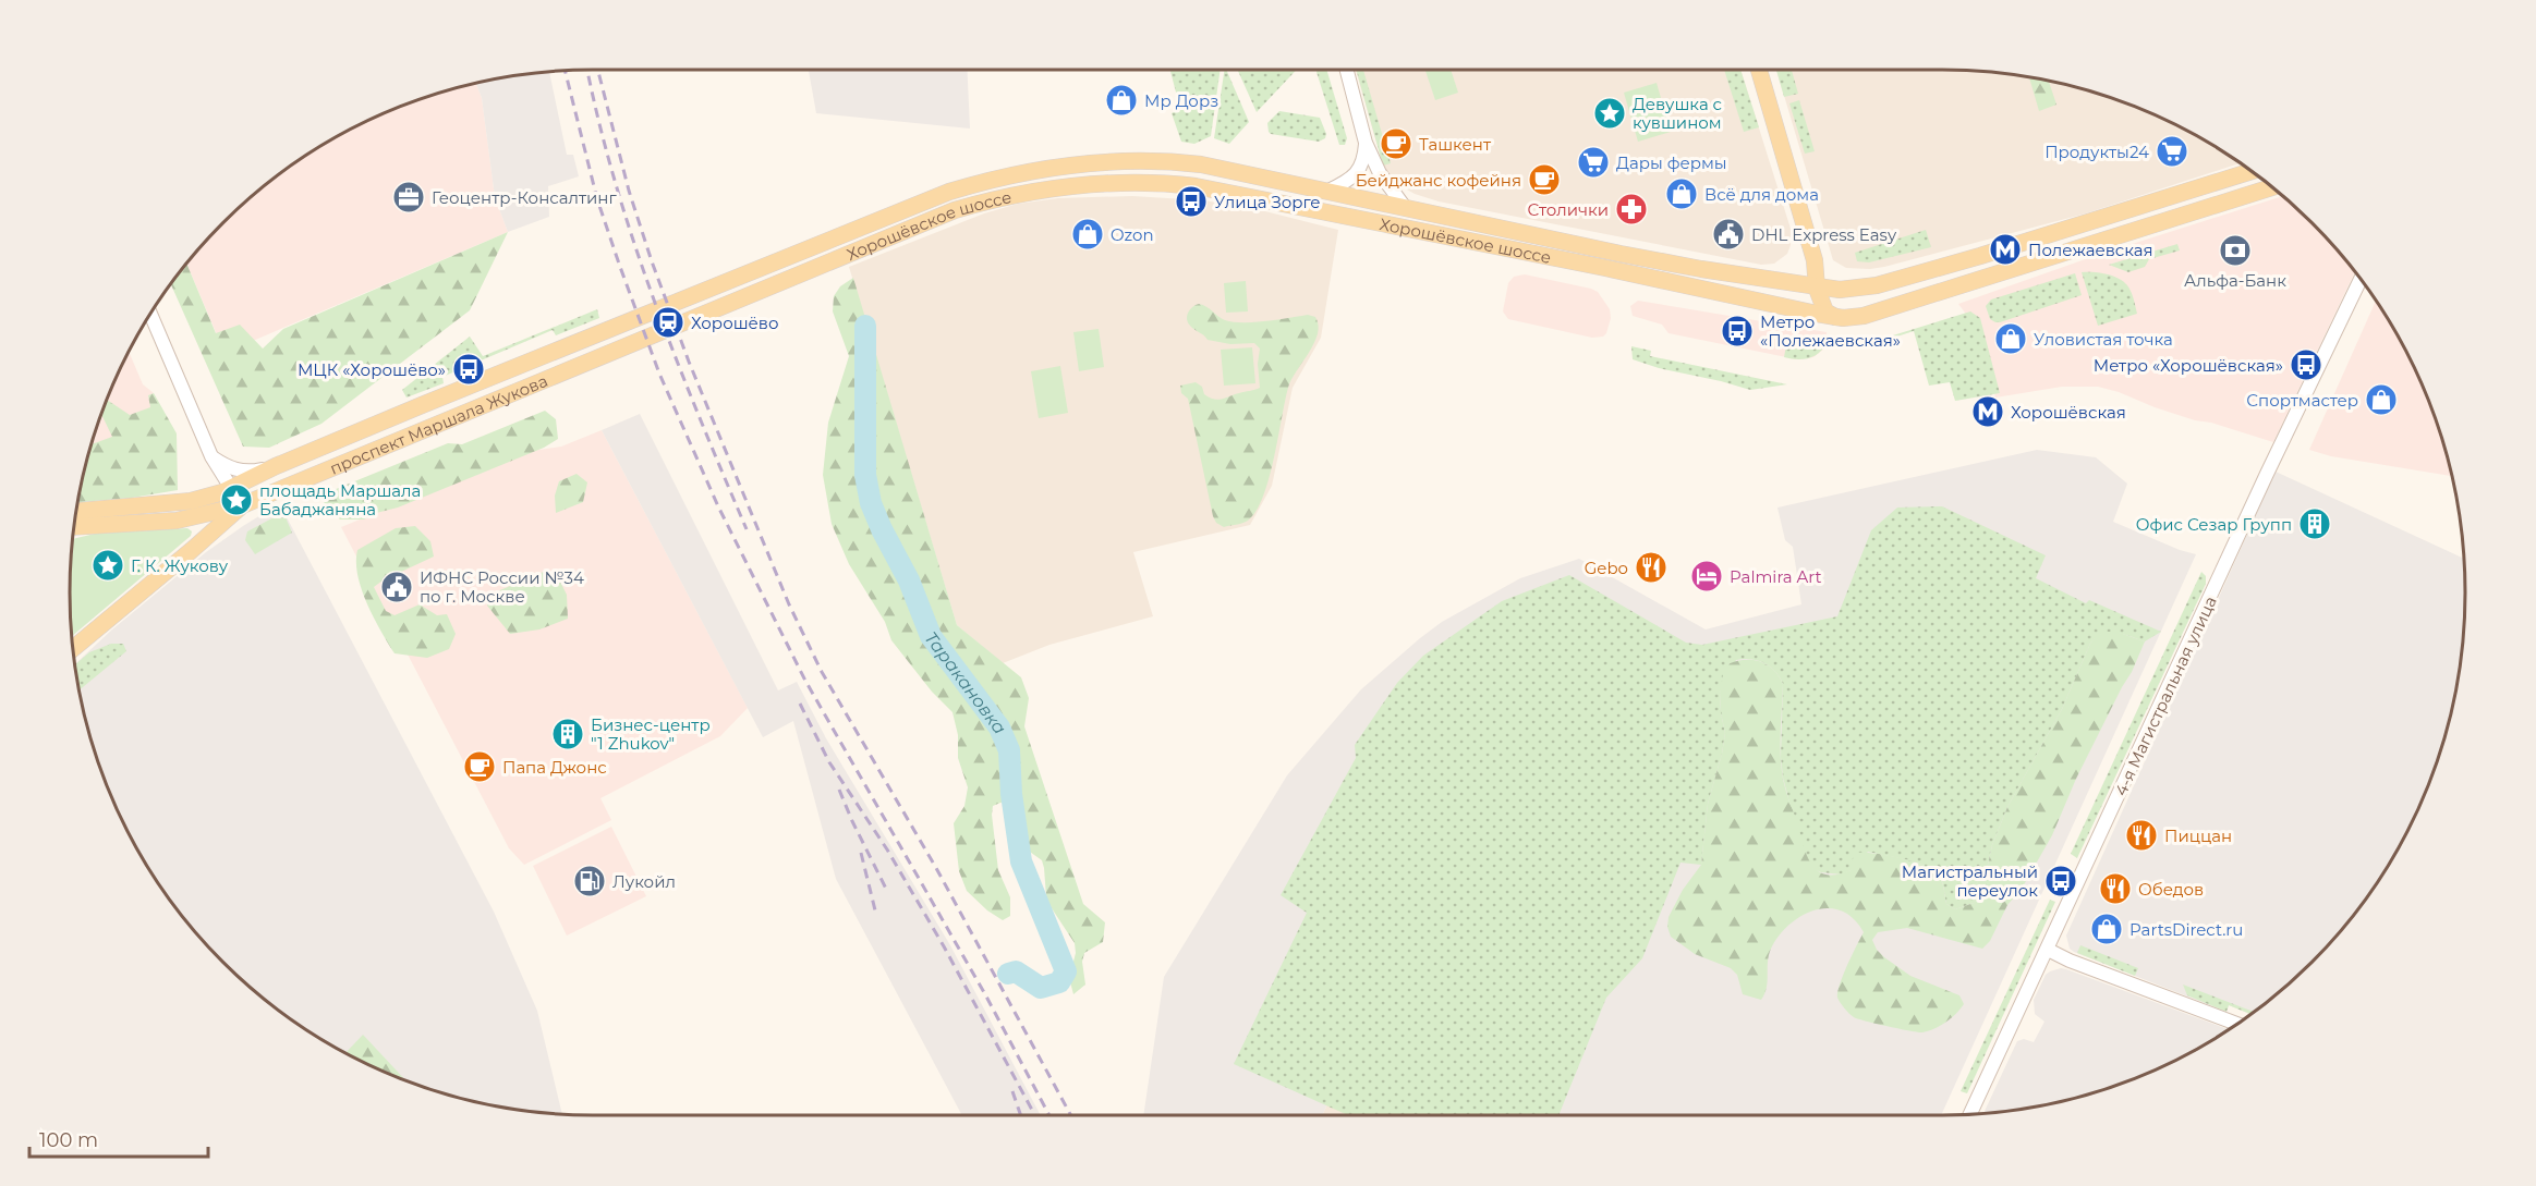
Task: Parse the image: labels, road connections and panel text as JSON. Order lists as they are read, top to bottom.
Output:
{
  "streets": {
    "main road": ["Хорошёвское шоссе", "проспект Маршала Жукова"],
    "street": ["4-я Магистральная улица"]
  },
  "crossings": [
    ["Хорошёвское шоссе", "проспект Маршала Жукова"]
  ],
  "water": ["Таракановка"],
  "places": {
    "shop": [
      "Мр Дорз",
      "Всё для дома",
      "Ozon",
      "Уловистая точка",
      "Спортмастер",
      "PartsDirect.ru"
    ],
    "place": ["Девушка с кувшином", "площадь Маршала Бабаджаняна", "Г. К. Жукову"],
    "cafe": ["Ташкент", "Бейджанс кофейня", "Папа Джонс"],
    "supermarket": ["Продукты24", "Дары фермы"],
    "office": ["Геоцентр-Консалтинг"],
    "bus stop": [
      "Улица Зорге",
      "Метро «Полежаевская»",
      "Метро «Хорошёвская»",
      "МЦК «Хорошёво»",
      "Магистральный переулок"
    ],
    "pharmacy": ["Столички"],
    "public building": ["DHL Express Easy", "ИФНС России №34 по г. Москве"],
    "metro station": ["Полежаевская", "Хорошёвская"],
    "bank": ["Альфа-Банк"],
    "station": ["Хорошёво"],
    "building": ["Офис Сезар Групп", "Бизнес-центр \"1 Zhukov\""],
    "restaurant": ["Gebo", "Пиццан", "Обедов"],
    "hotel": ["Palmira Art"],
    "fuel station": ["Лукойл"]
  },
  "scale_bar": "100 m"
}
